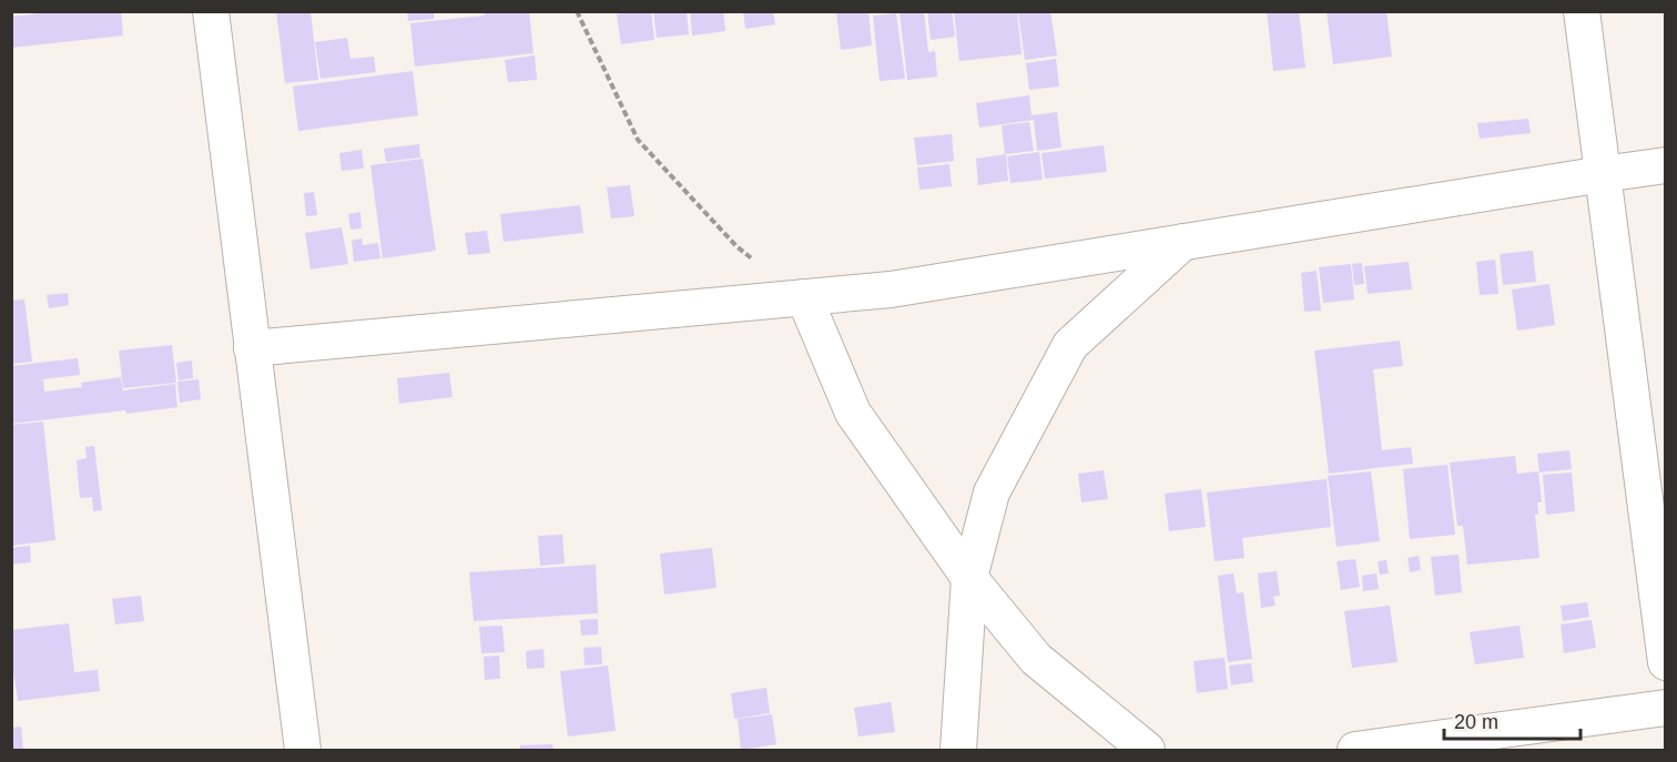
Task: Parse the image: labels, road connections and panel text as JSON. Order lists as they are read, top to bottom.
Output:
{
  "scale_bar": "20 m"
}
